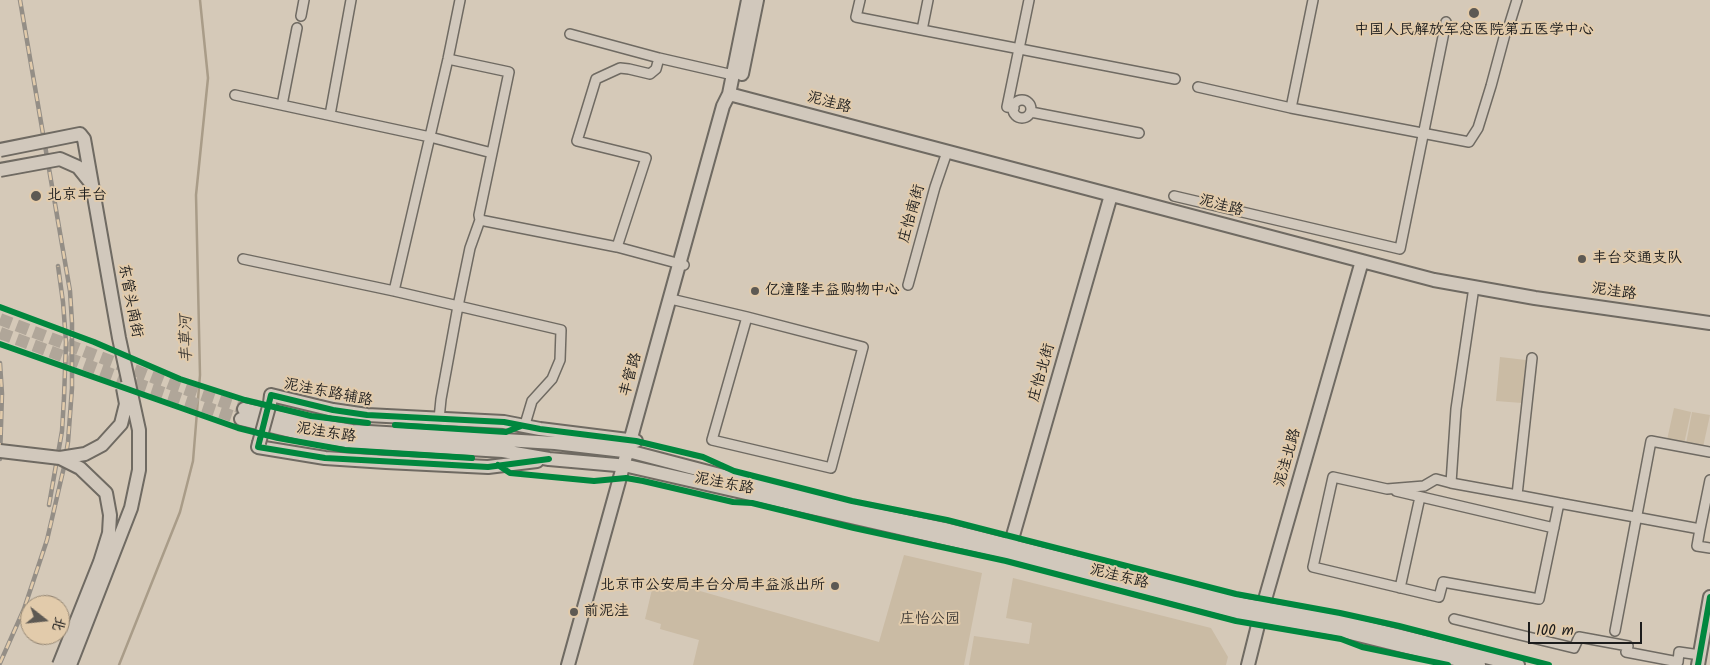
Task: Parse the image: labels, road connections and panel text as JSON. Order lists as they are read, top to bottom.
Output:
{
  "streets": {
    "main road": [
      "泥洼路",
      "东管头南街",
      "庄怡北街",
      "丰管路",
      "泥洼东路辅路",
      "泥洼东路",
      "泥洼北路"
    ],
    "street": ["庄怡南街"]
  },
  "crossings": [
    ["泥洼路", "庄怡南街"],
    ["泥洼路", "庄怡北街"],
    ["泥洼路", "丰管路"],
    ["泥洼路", "泥洼北路"],
    ["庄怡北街", "泥洼东路"],
    ["丰管路", "泥洼东路辅路"],
    ["丰管路", "泥洼东路"],
    ["泥洼东路辅路", "泥洼东路"],
    ["泥洼东路", "泥洼北路"]
  ],
  "water": ["丰草河"],
  "parks": ["庄怡公园"],
  "places": [
    "中国人民解放军总医院第五医学中心",
    "北京丰台",
    "丰台交通支队",
    "亿潼隆丰益购物中心",
    "北京市公安局丰台分局丰益派出所",
    "前泥洼"
  ],
  "scale_bar": "100 m",
  "north": "right"
}
